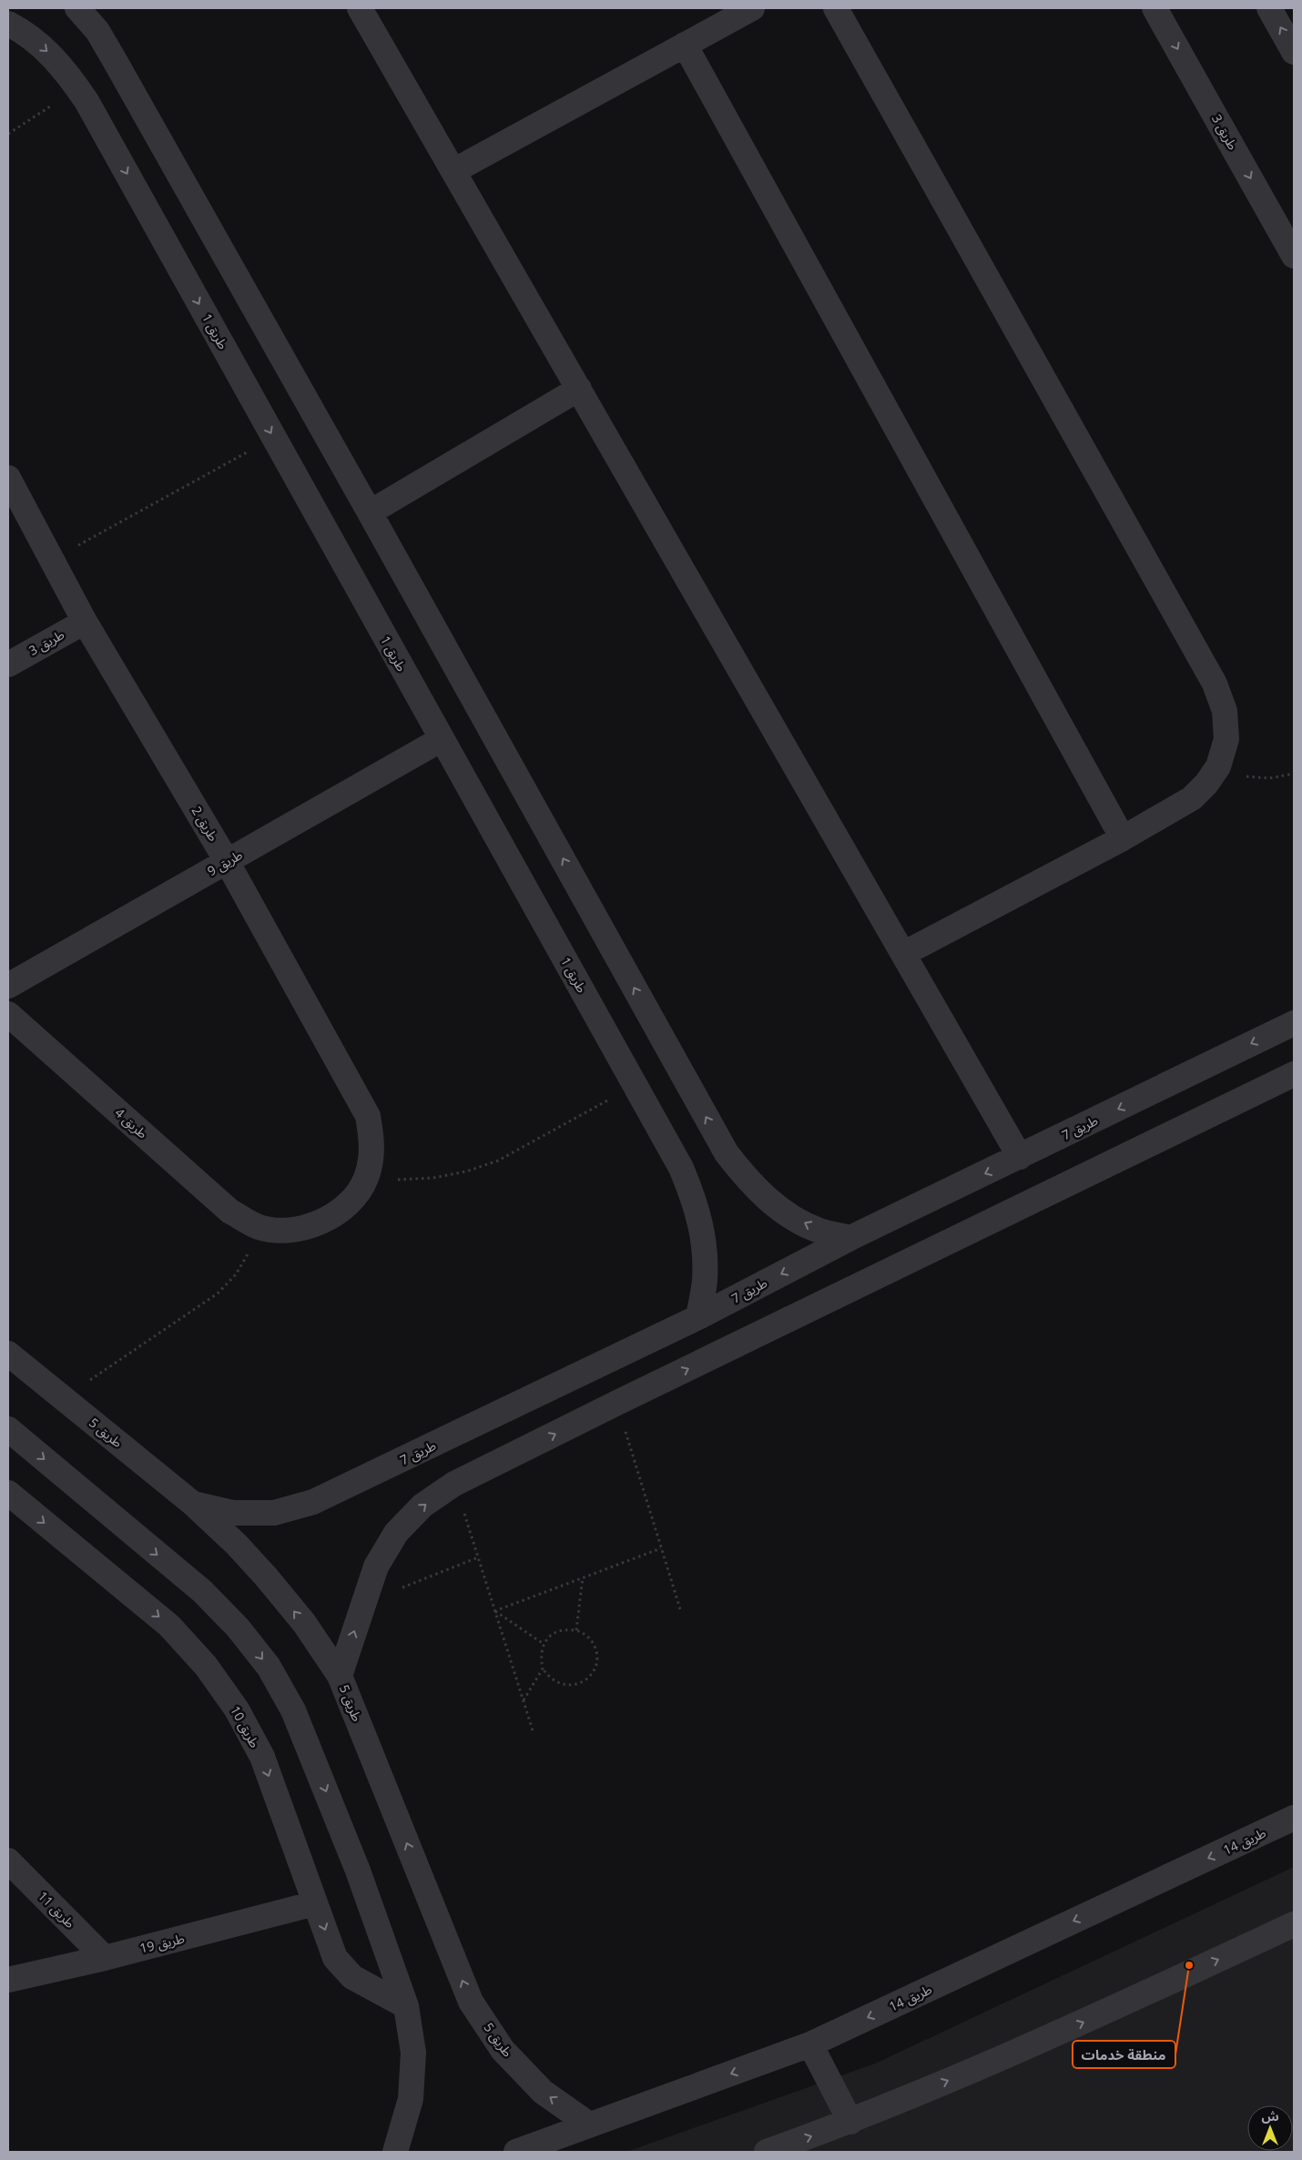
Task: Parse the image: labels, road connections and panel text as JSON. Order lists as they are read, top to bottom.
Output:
{
  "streets": {
    "street": [
      "طريق 3",
      "طريق 1",
      "طريق 2",
      "طريق 9",
      "طريق 4",
      "طريق 7",
      "طريق 5",
      "طريق 10",
      "طريق 14",
      "طريق 11",
      "طريق 19"
    ]
  },
  "crossings": [
    ["طريق 3", "طريق 2"],
    ["طريق 1", "طريق 9"],
    ["طريق 1", "طريق 7"],
    ["طريق 2", "طريق 9"],
    ["طريق 7", "طريق 5"],
    ["طريق 5", "طريق 14"],
    ["طريق 10", "طريق 19"],
    ["طريق 11", "طريق 19"]
  ],
  "one_way": ["طريق 3"],
  "places": ["منطقة خدمات"],
  "north": "top"
}
